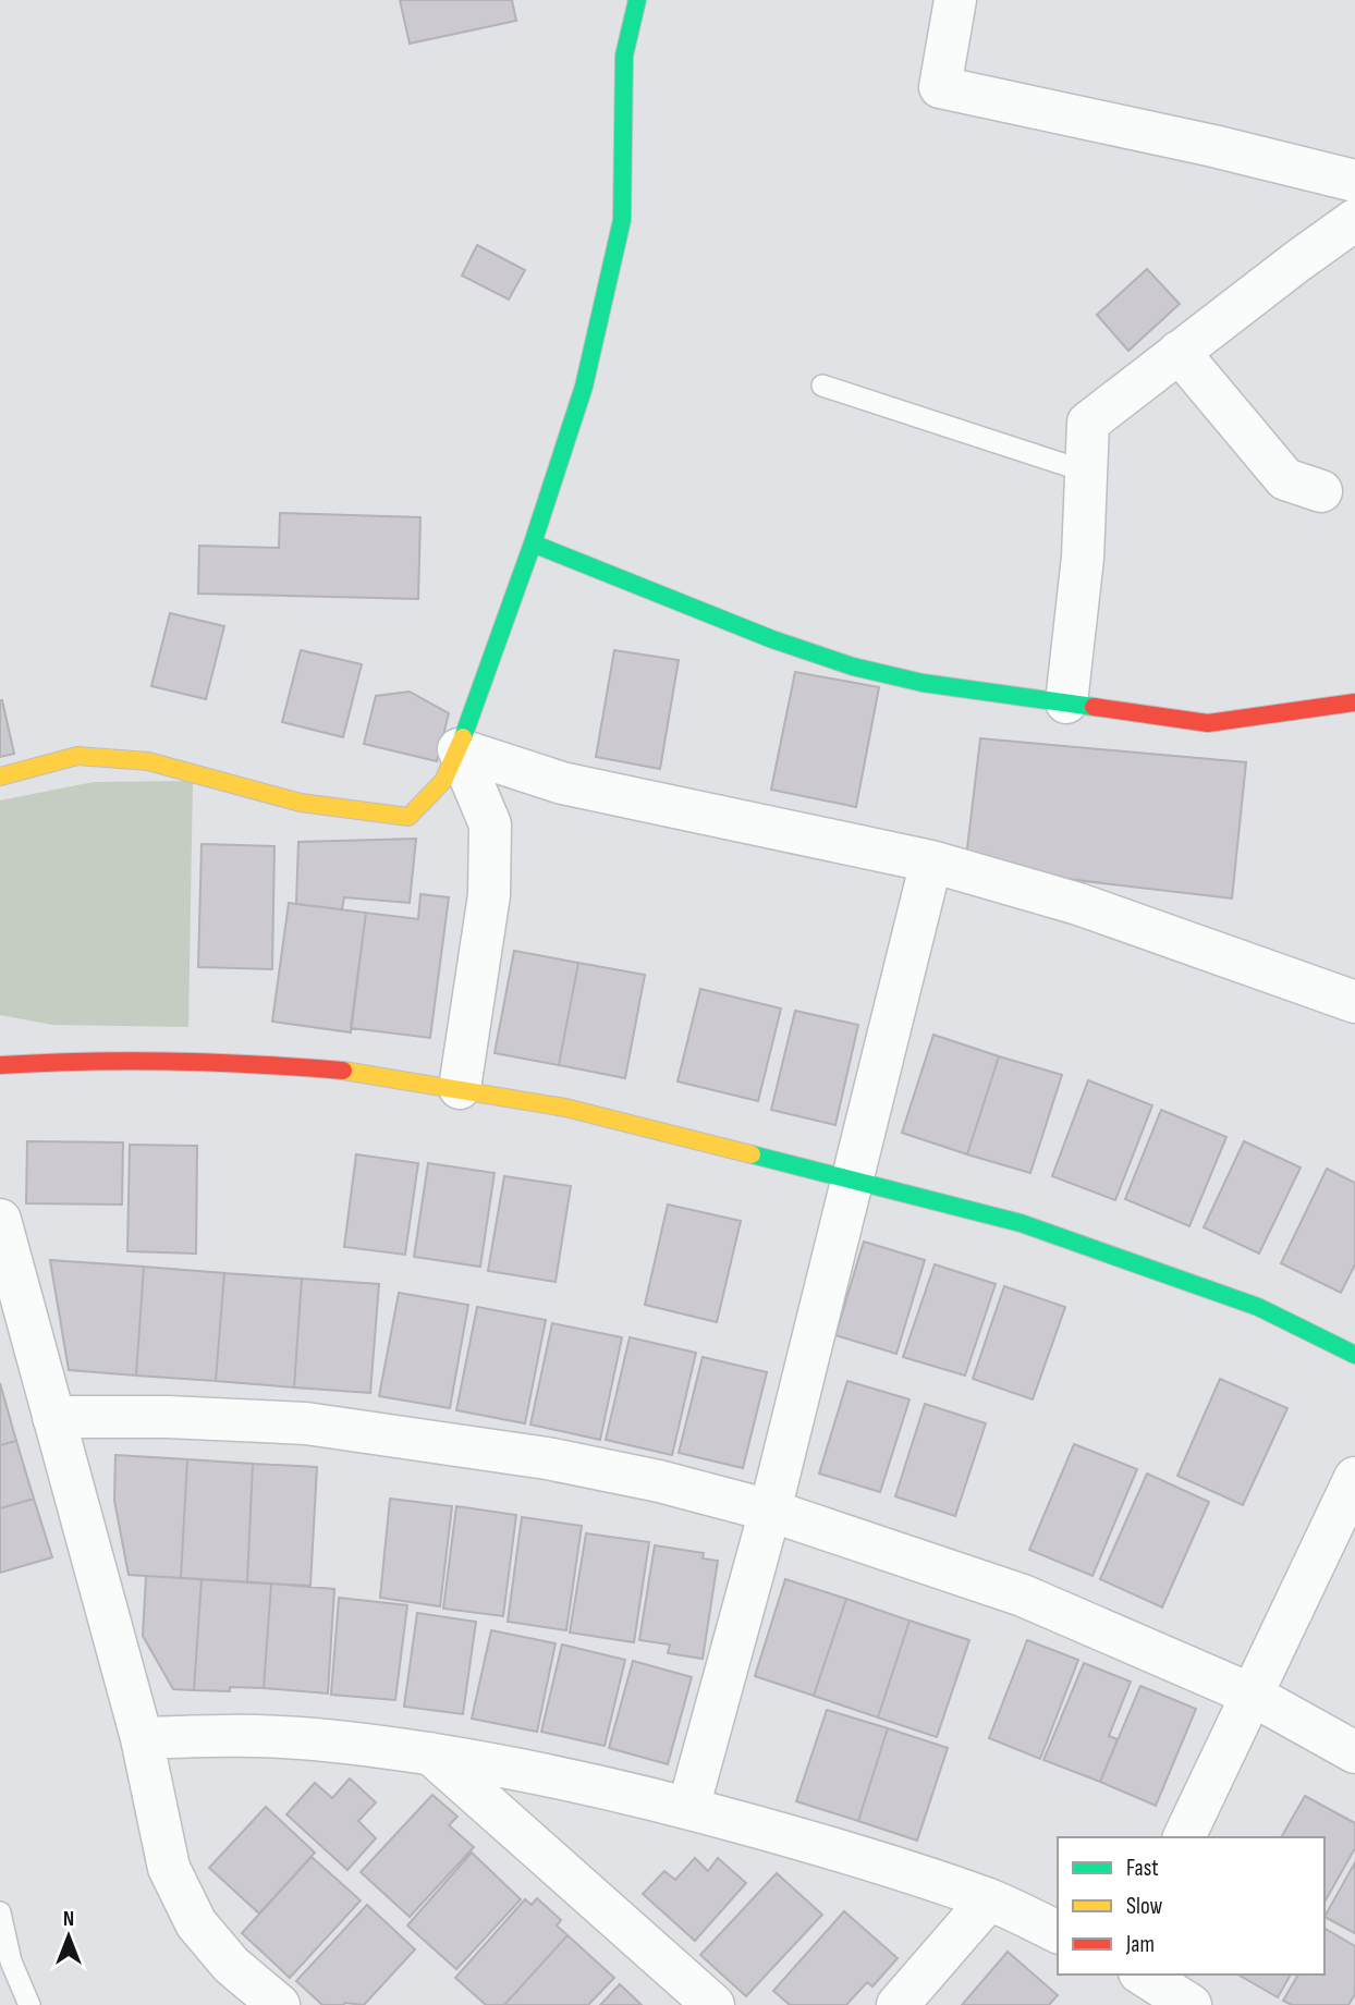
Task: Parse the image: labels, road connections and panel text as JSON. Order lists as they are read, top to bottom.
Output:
{
  "legend": ["Fast", "Slow", "Jam"],
  "north": "top"
}
